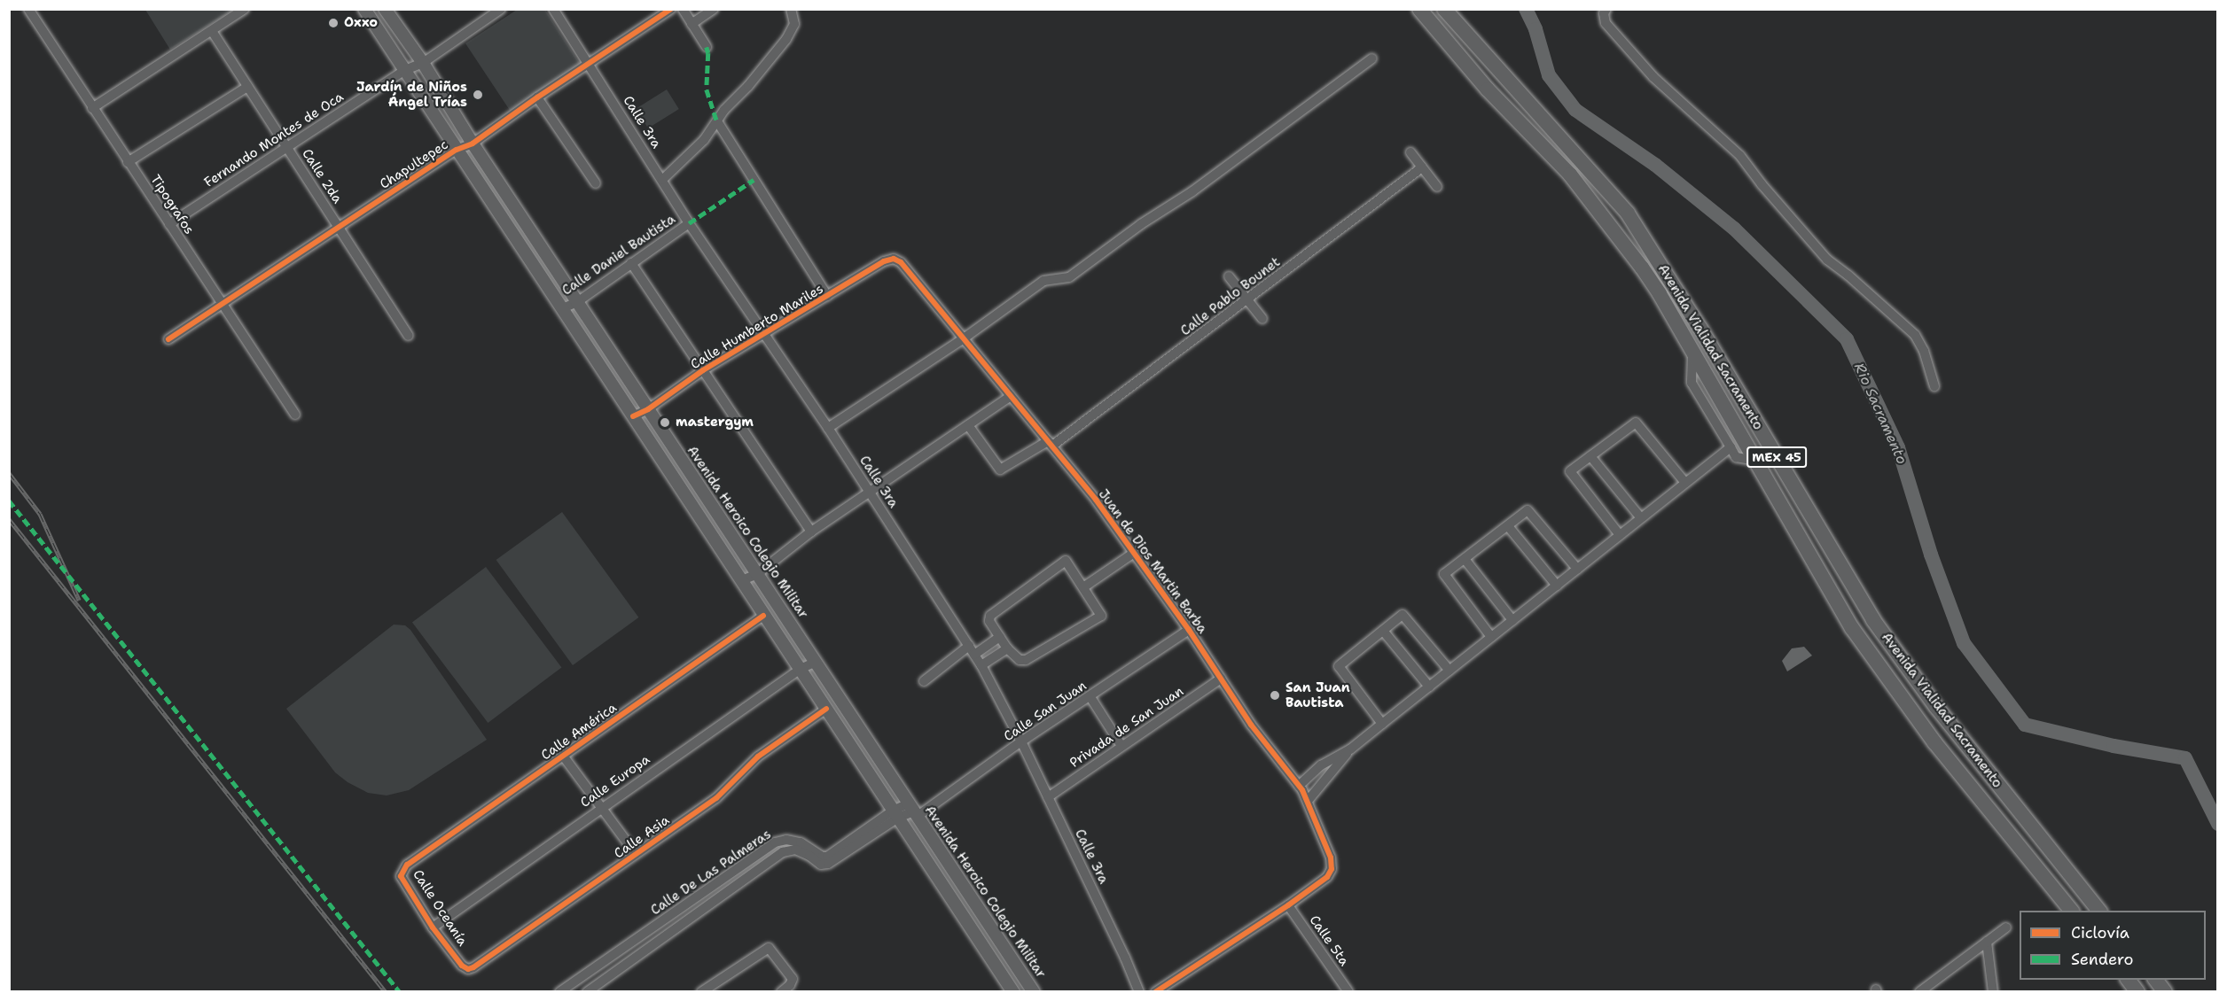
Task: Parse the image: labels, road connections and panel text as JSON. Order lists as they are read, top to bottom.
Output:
{
  "streets": {
    "highway": ["Avenida Vialidad Sacramento", "MEX 45"],
    "main road": ["Avenida Heroico Colegio Militar"],
    "street": [
      "Calle 3ra",
      "Fernando Montes de Oca",
      "Chapultepec",
      "Calle 2da",
      "Tipografos",
      "Calle Daniel Bautista",
      "Calle Pablo Bounet",
      "Calle Humberto Mariles",
      "Juan de Dios Martin Barba",
      "Calle San Juan",
      "Privada de San Juan",
      "Calle América",
      "Calle Europa",
      "Calle Asia",
      "Calle De Las Palmeras",
      "Calle Oceanía",
      "Calle 5ta"
    ]
  },
  "crossings": [
    ["Calle 3ra", "Chapultepec"],
    ["Calle 3ra", "Calle Daniel Bautista"],
    ["Calle 3ra", "Calle Humberto Mariles"],
    ["Calle 3ra", "Calle San Juan"],
    ["Calle 3ra", "Privada de San Juan"],
    ["Fernando Montes de Oca", "Calle 2da"],
    ["Fernando Montes de Oca", "Tipografos"],
    ["Fernando Montes de Oca", "Avenida Heroico Colegio Militar"],
    ["Chapultepec", "Calle 2da"],
    ["Chapultepec", "Tipografos"],
    ["Chapultepec", "Avenida Heroico Colegio Militar"],
    ["Calle Daniel Bautista", "Avenida Heroico Colegio Militar"],
    ["Calle Pablo Bounet", "Juan de Dios Martin Barba"],
    ["Calle Humberto Mariles", "Avenida Heroico Colegio Militar"],
    ["Calle Humberto Mariles", "Juan de Dios Martin Barba"],
    ["Avenida Heroico Colegio Militar", "Calle San Juan"],
    ["Avenida Heroico Colegio Militar", "Calle Europa"],
    ["Avenida Heroico Colegio Militar", "Calle De Las Palmeras"],
    ["Juan de Dios Martin Barba", "Calle San Juan"],
    ["Juan de Dios Martin Barba", "Privada de San Juan"],
    ["Juan de Dios Martin Barba", "Calle 5ta"],
    ["Calle San Juan", "Calle De Las Palmeras"],
    ["Calle América", "Calle Oceanía"],
    ["Calle Europa", "Calle Oceanía"],
    ["Calle Asia", "Calle Oceanía"]
  ],
  "water": ["Rio Sacramento"],
  "places": [
    "Oxxo",
    "Jardín de Niños Ángel Trías",
    "mastergym",
    "San Juan Bautista"
  ],
  "legend": ["Ciclovía", "Sendero"]
}
